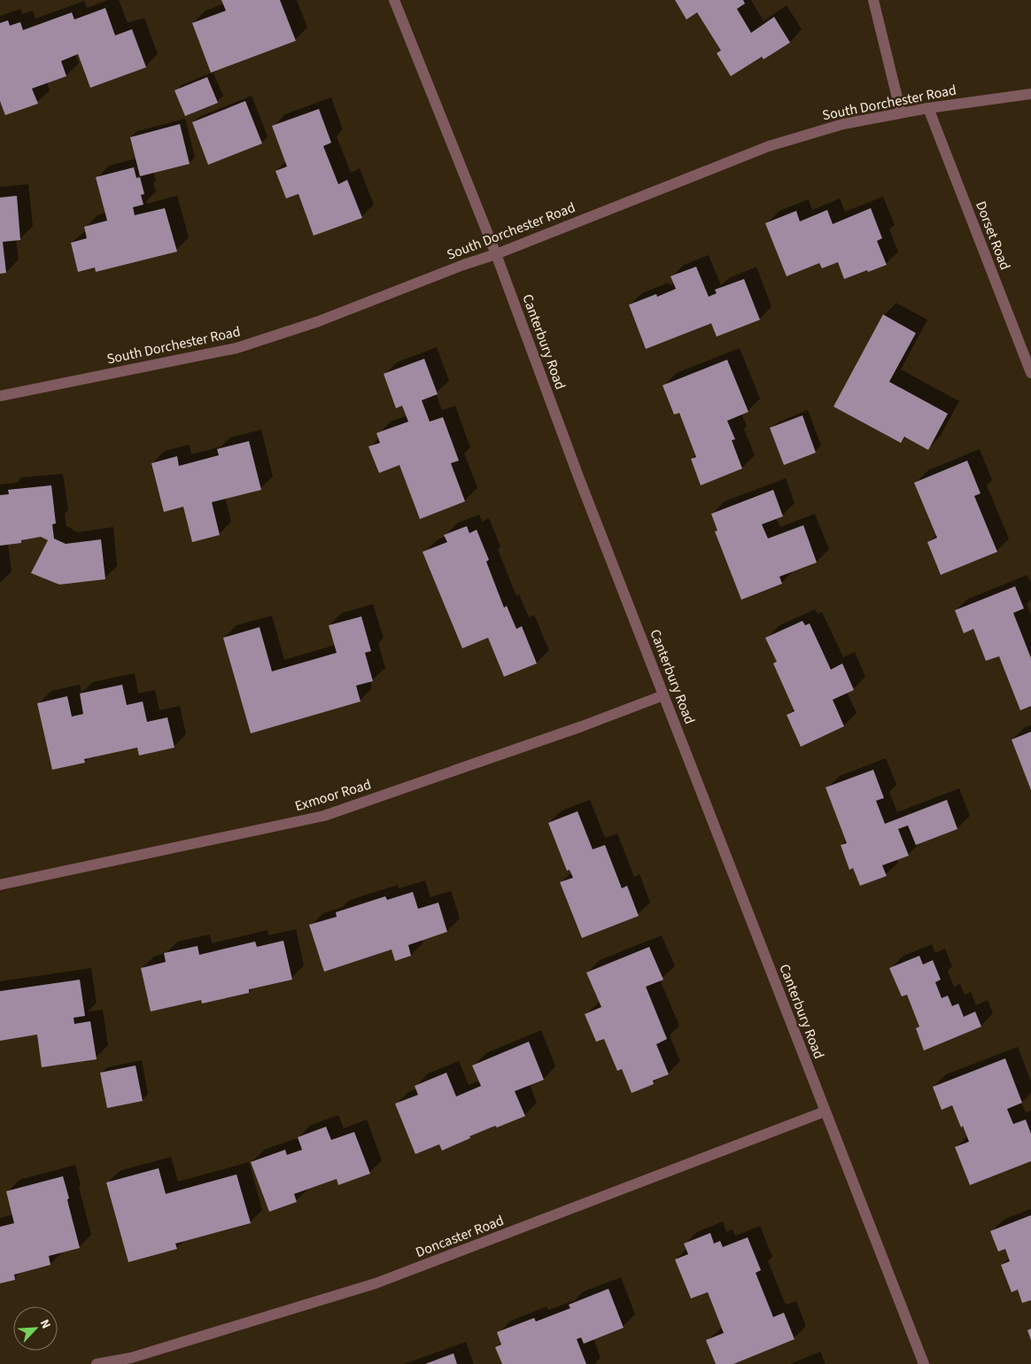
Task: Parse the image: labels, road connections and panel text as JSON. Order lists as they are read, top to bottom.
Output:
{
  "streets": {
    "street": [
      "South Dorchester Road",
      "Dorset Road",
      "Canterbury Road",
      "Exmoor Road",
      "Doncaster Road"
    ]
  },
  "crossings": [
    ["South Dorchester Road", "Dorset Road"],
    ["South Dorchester Road", "Canterbury Road"],
    ["Canterbury Road", "Exmoor Road"],
    ["Canterbury Road", "Doncaster Road"]
  ],
  "north": "top right"
}
